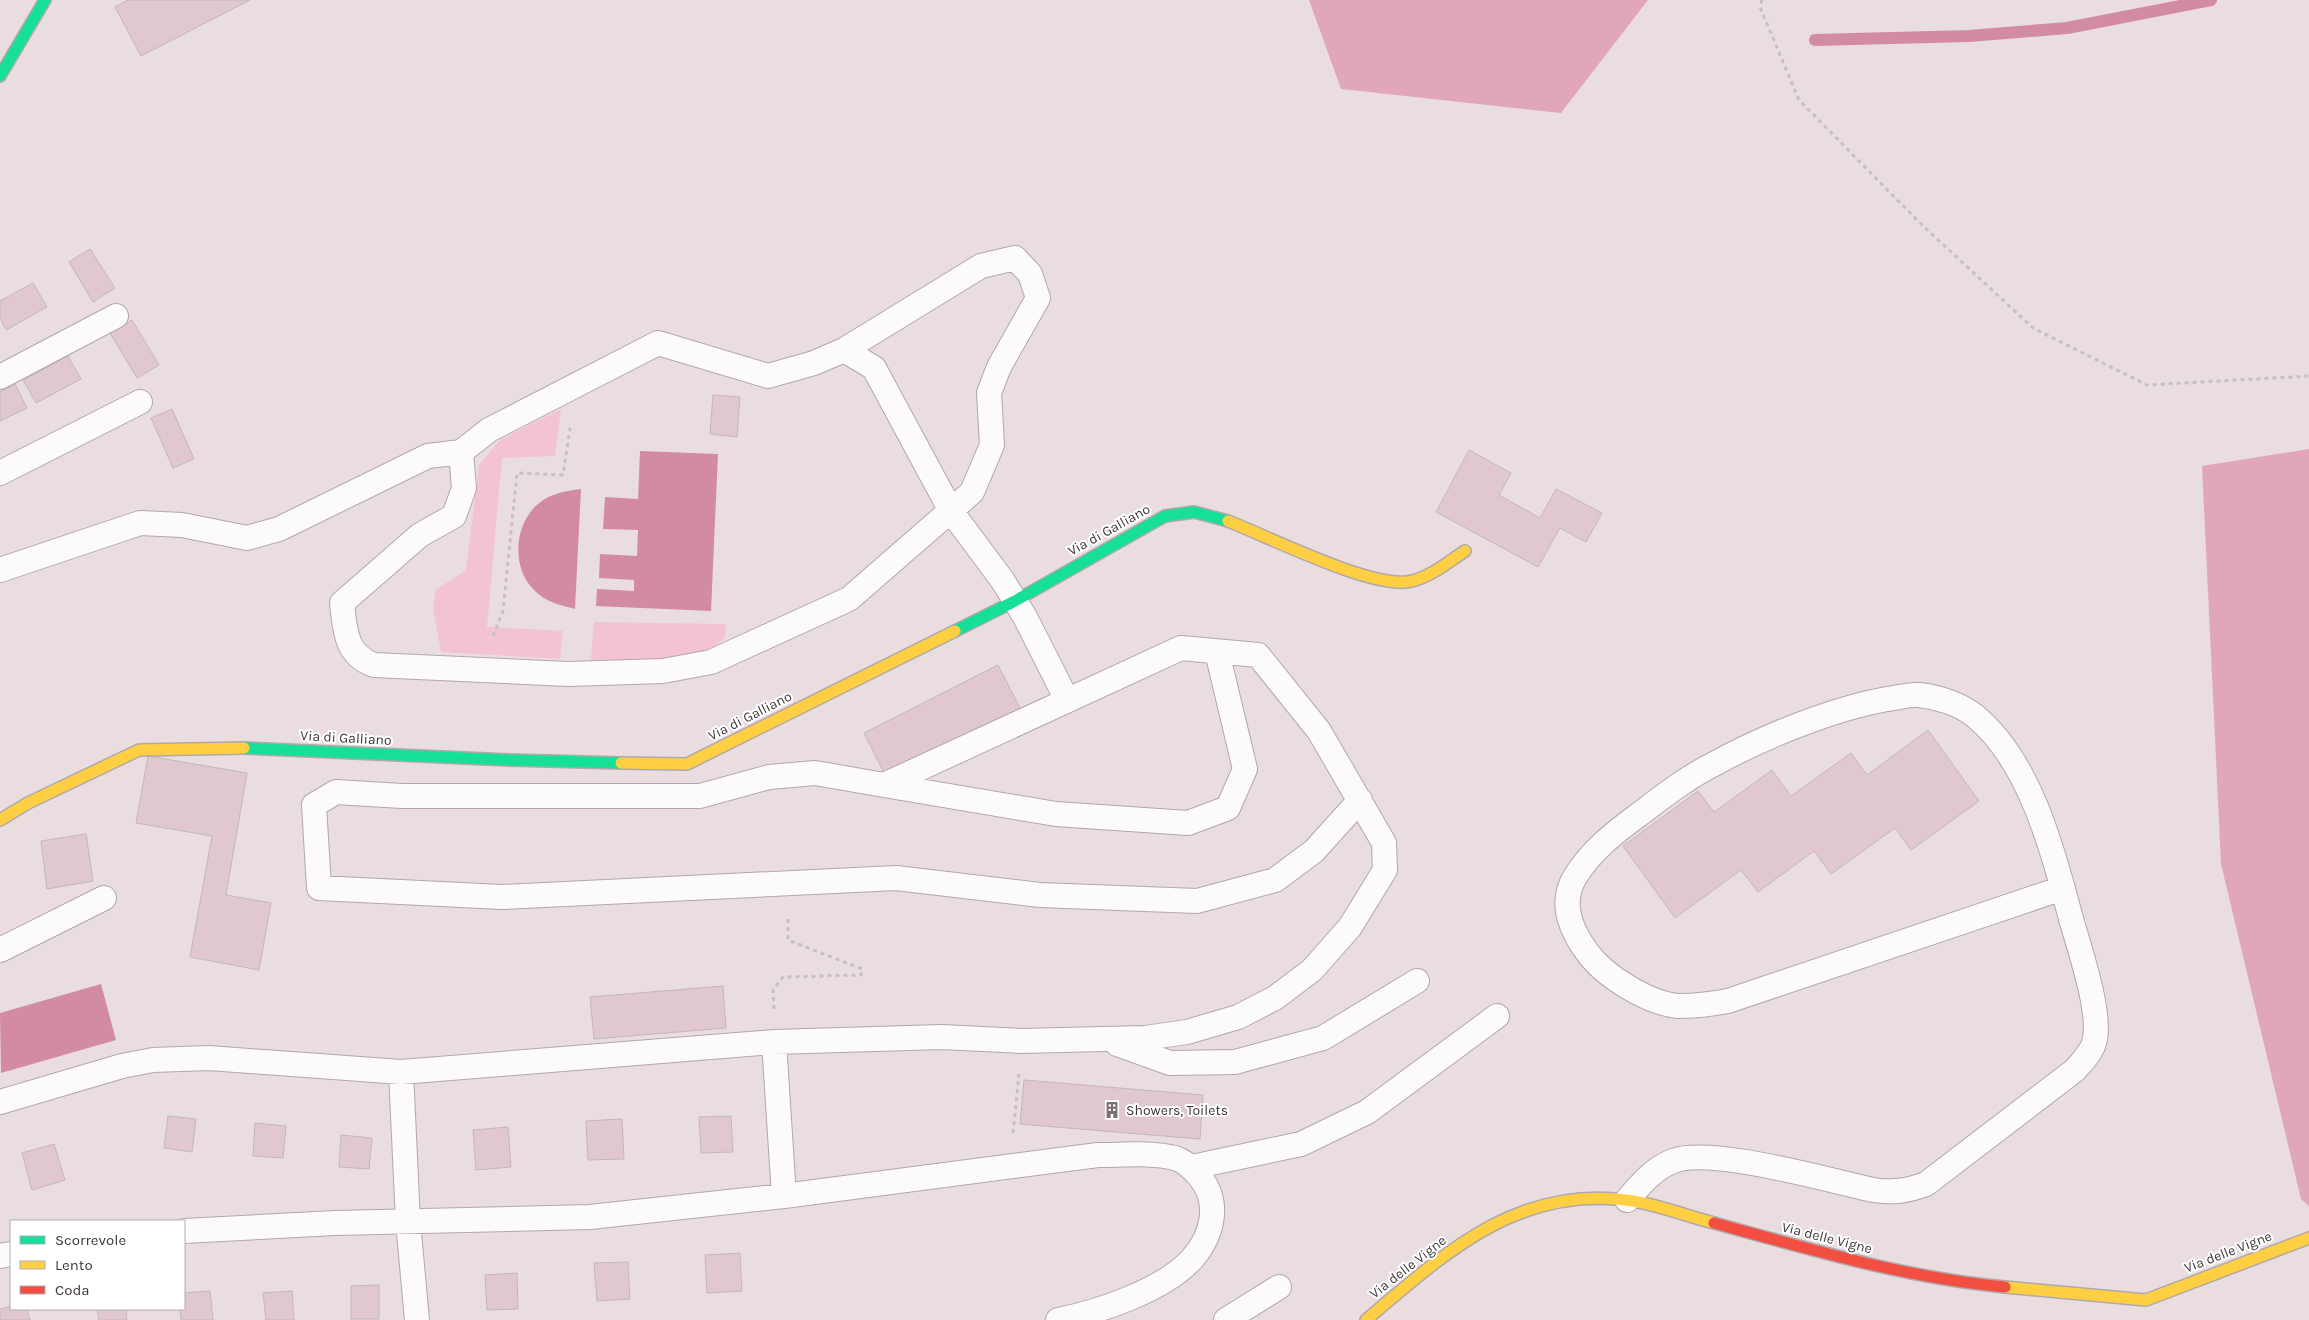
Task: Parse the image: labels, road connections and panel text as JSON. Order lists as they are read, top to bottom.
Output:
{
  "streets": {
    "street": ["Via di Galliano", "Via delle Vigne"]
  },
  "places": {
    "building": ["Showers, Toilets"]
  },
  "legend": ["Scorrevole", "Lento", "Coda"]
}
